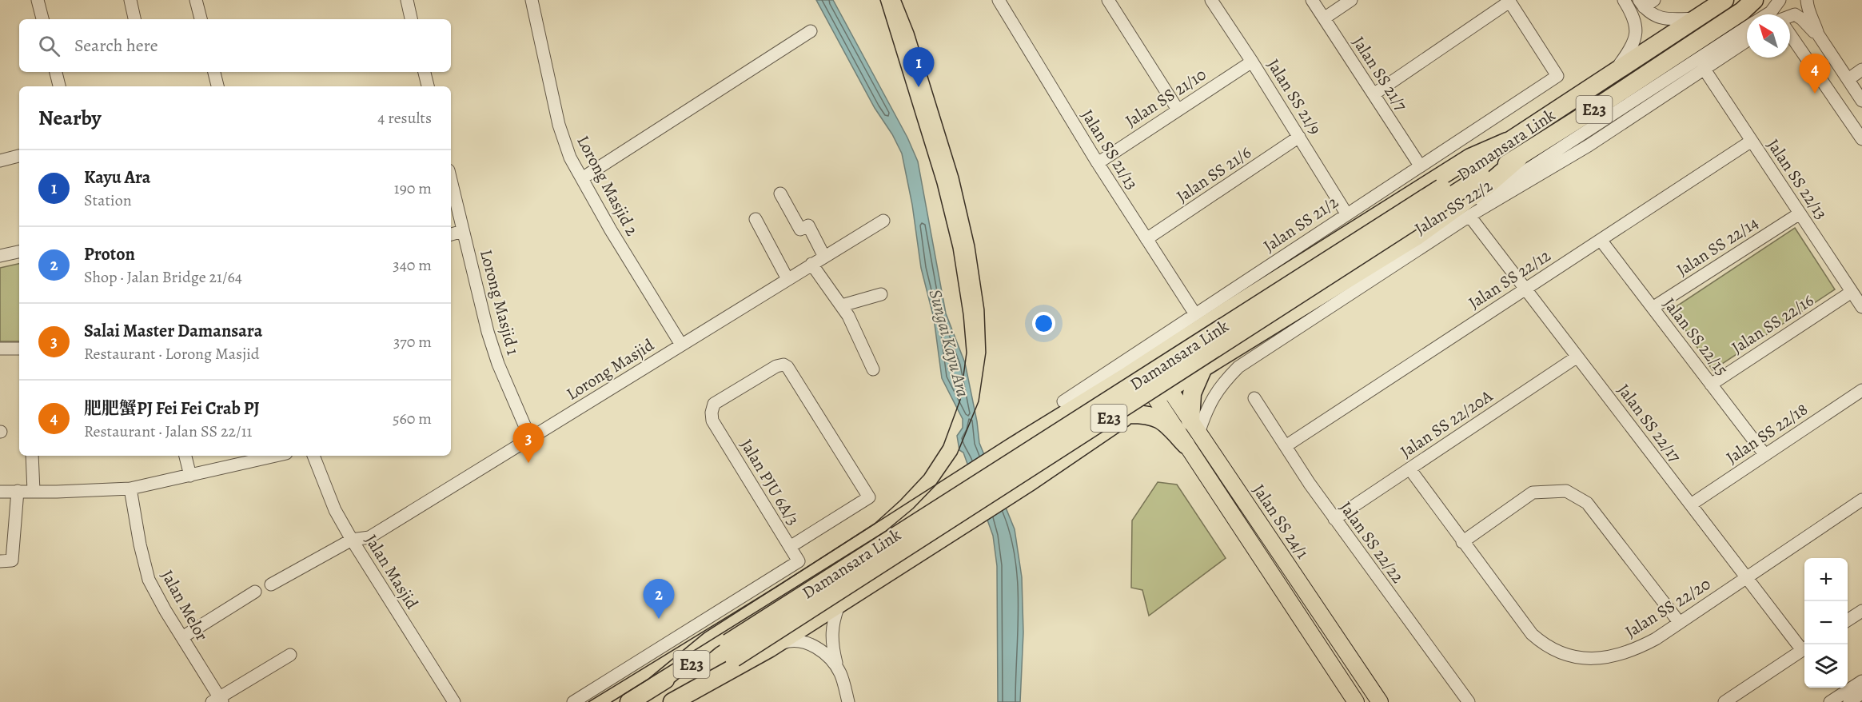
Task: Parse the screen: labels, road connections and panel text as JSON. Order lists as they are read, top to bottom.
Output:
{
  "streets": {
    "highway": ["E23", "Damansara Link"],
    "main road": ["Jalan SS 24/1"],
    "street": [
      "Jalan SS 21/7",
      "Jalan SS 21/9",
      "Jalan SS 21/10",
      "Jalan SS 21/13",
      "Jalan SS 21/6",
      "Jalan SS 22/13",
      "Lorong Masjid 2",
      "Jalan SS 22/2",
      "Jalan SS 21/2",
      "Jalan SS 22/14",
      "Jalan SS 22/12",
      "Lorong Masjid 1",
      "Jalan SS 22/16",
      "Jalan SS 22/15",
      "Lorong Masjid",
      "Jalan SS 22/17",
      "Jalan SS 22/20A",
      "Jalan SS 22/18",
      "Jalan PJU 6A/3",
      "Jalan SS 22/22",
      "Jalan Masjid",
      "Jalan Melor",
      "Jalan SS 22/20"
    ]
  },
  "crossings": [
    ["Jalan SS 21/7", "Jalan SS 21/2"],
    ["Jalan SS 21/9", "Jalan SS 21/10"],
    ["Jalan SS 21/9", "Jalan SS 21/6"],
    ["Jalan SS 21/9", "Jalan SS 21/2"],
    ["Jalan SS 21/10", "Jalan SS 21/13"],
    ["Jalan SS 21/13", "Jalan SS 21/6"],
    ["Jalan SS 21/13", "Jalan SS 21/2"],
    ["Jalan SS 22/13", "Jalan SS 22/2"],
    ["Jalan SS 22/13", "Jalan SS 22/14"],
    ["Jalan SS 22/13", "Jalan SS 22/12"],
    ["Jalan SS 22/13", "Jalan SS 22/16"],
    ["Lorong Masjid 2", "Lorong Masjid"],
    ["Jalan SS 22/2", "Jalan SS 22/17"],
    ["Jalan SS 22/2", "Jalan SS 24/1"],
    ["Jalan SS 22/14", "Jalan SS 22/15"],
    ["Jalan SS 22/12", "Jalan SS 22/15"],
    ["Jalan SS 22/12", "Jalan SS 22/17"],
    ["Jalan SS 22/12", "Jalan SS 22/22"],
    ["Lorong Masjid 1", "Lorong Masjid"],
    ["Jalan SS 22/16", "Jalan SS 22/15"],
    ["Jalan SS 22/15", "Jalan SS 22/18"],
    ["Lorong Masjid", "Jalan Masjid"],
    ["Jalan SS 22/17", "Jalan SS 22/20A"],
    ["Jalan SS 22/17", "Jalan SS 22/18"],
    ["Jalan SS 22/17", "Jalan SS 22/20"],
    ["Jalan SS 22/20A", "Jalan SS 22/22"],
    ["Jalan SS 22/20A", "Jalan SS 22/20"]
  ],
  "water": ["Sungai Kayu Ara"],
  "north": "top left",
  "page": {
    "search": "Search here",
    "pins": [
      "1",
      "4",
      "3",
      "2"
    ],
    "heading": ["Nearby", "4 results"],
    "list": [
      {
        "mark": "1",
        "name": "Kayu Ara",
        "note": "Station",
        "value": "190 m"
      },
      {
        "mark": "2",
        "name": "Proton",
        "note": "Shop · Jalan Bridge 21/64",
        "value": "340 m"
      },
      {
        "mark": "3",
        "name": "Salai Master Damansara",
        "note": "Restaurant · Lorong Masjid",
        "value": "370 m"
      },
      {
        "mark": "4",
        "name": "肥肥蟹PJ Fei Fei Crab PJ",
        "note": "Restaurant · Jalan SS 22/11",
        "value": "560 m"
      }
    ],
    "map_buttons": ["+", "−"]
  }
}
